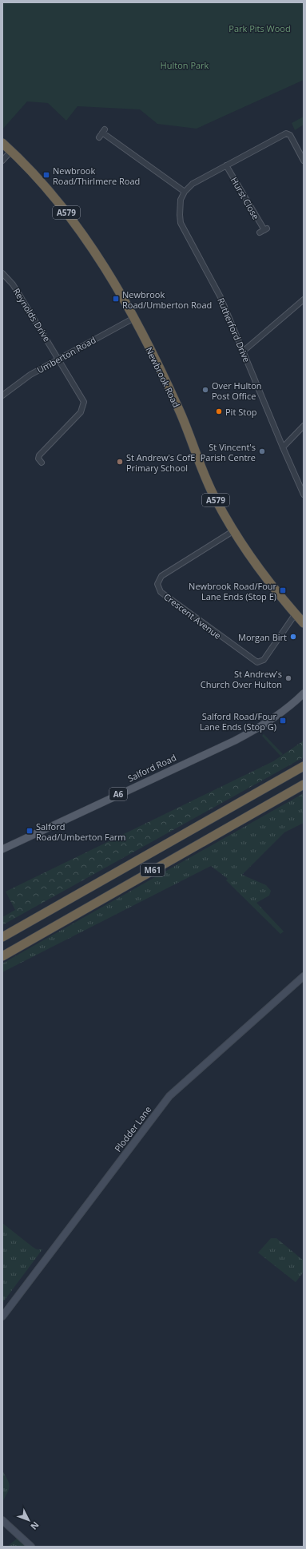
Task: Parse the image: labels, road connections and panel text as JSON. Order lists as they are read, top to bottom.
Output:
{
  "streets": {
    "highway": ["A579", "Newbrook Road", "M61"],
    "main road": ["Salford Road", "A6", "Plodder Lane"],
    "street": [
      "Hurst Close",
      "Reynolds Drive",
      "Rutherford Drive",
      "Umberton Road",
      "Crescent Avenue"
    ]
  },
  "crossings": [
    ["Reynolds Drive", "Umberton Road"],
    ["Umberton Road", "Newbrook Road"],
    ["Newbrook Road", "Crescent Avenue"]
  ],
  "parks": ["Park Pits Wood", "Hulton Park"],
  "places": {
    "transit": [
      "Newbrook Road/Thirlmere Road",
      "Newbrook Road/Umberton Road",
      "Newbrook Road/Four Lane Ends (Stop E)",
      "Salford Road/Four Lane Ends (Stop G)",
      "Salford Road/Umberton Farm"
    ],
    "other": [
      "Over Hulton Post Office",
      "Pit Stop",
      "St Vincent's Parish Centre",
      "St Andrew's CofE Primary School",
      "Morgan Birt",
      "St Andrew's Church Over Hulton"
    ]
  },
  "north": "bottom right"
}
